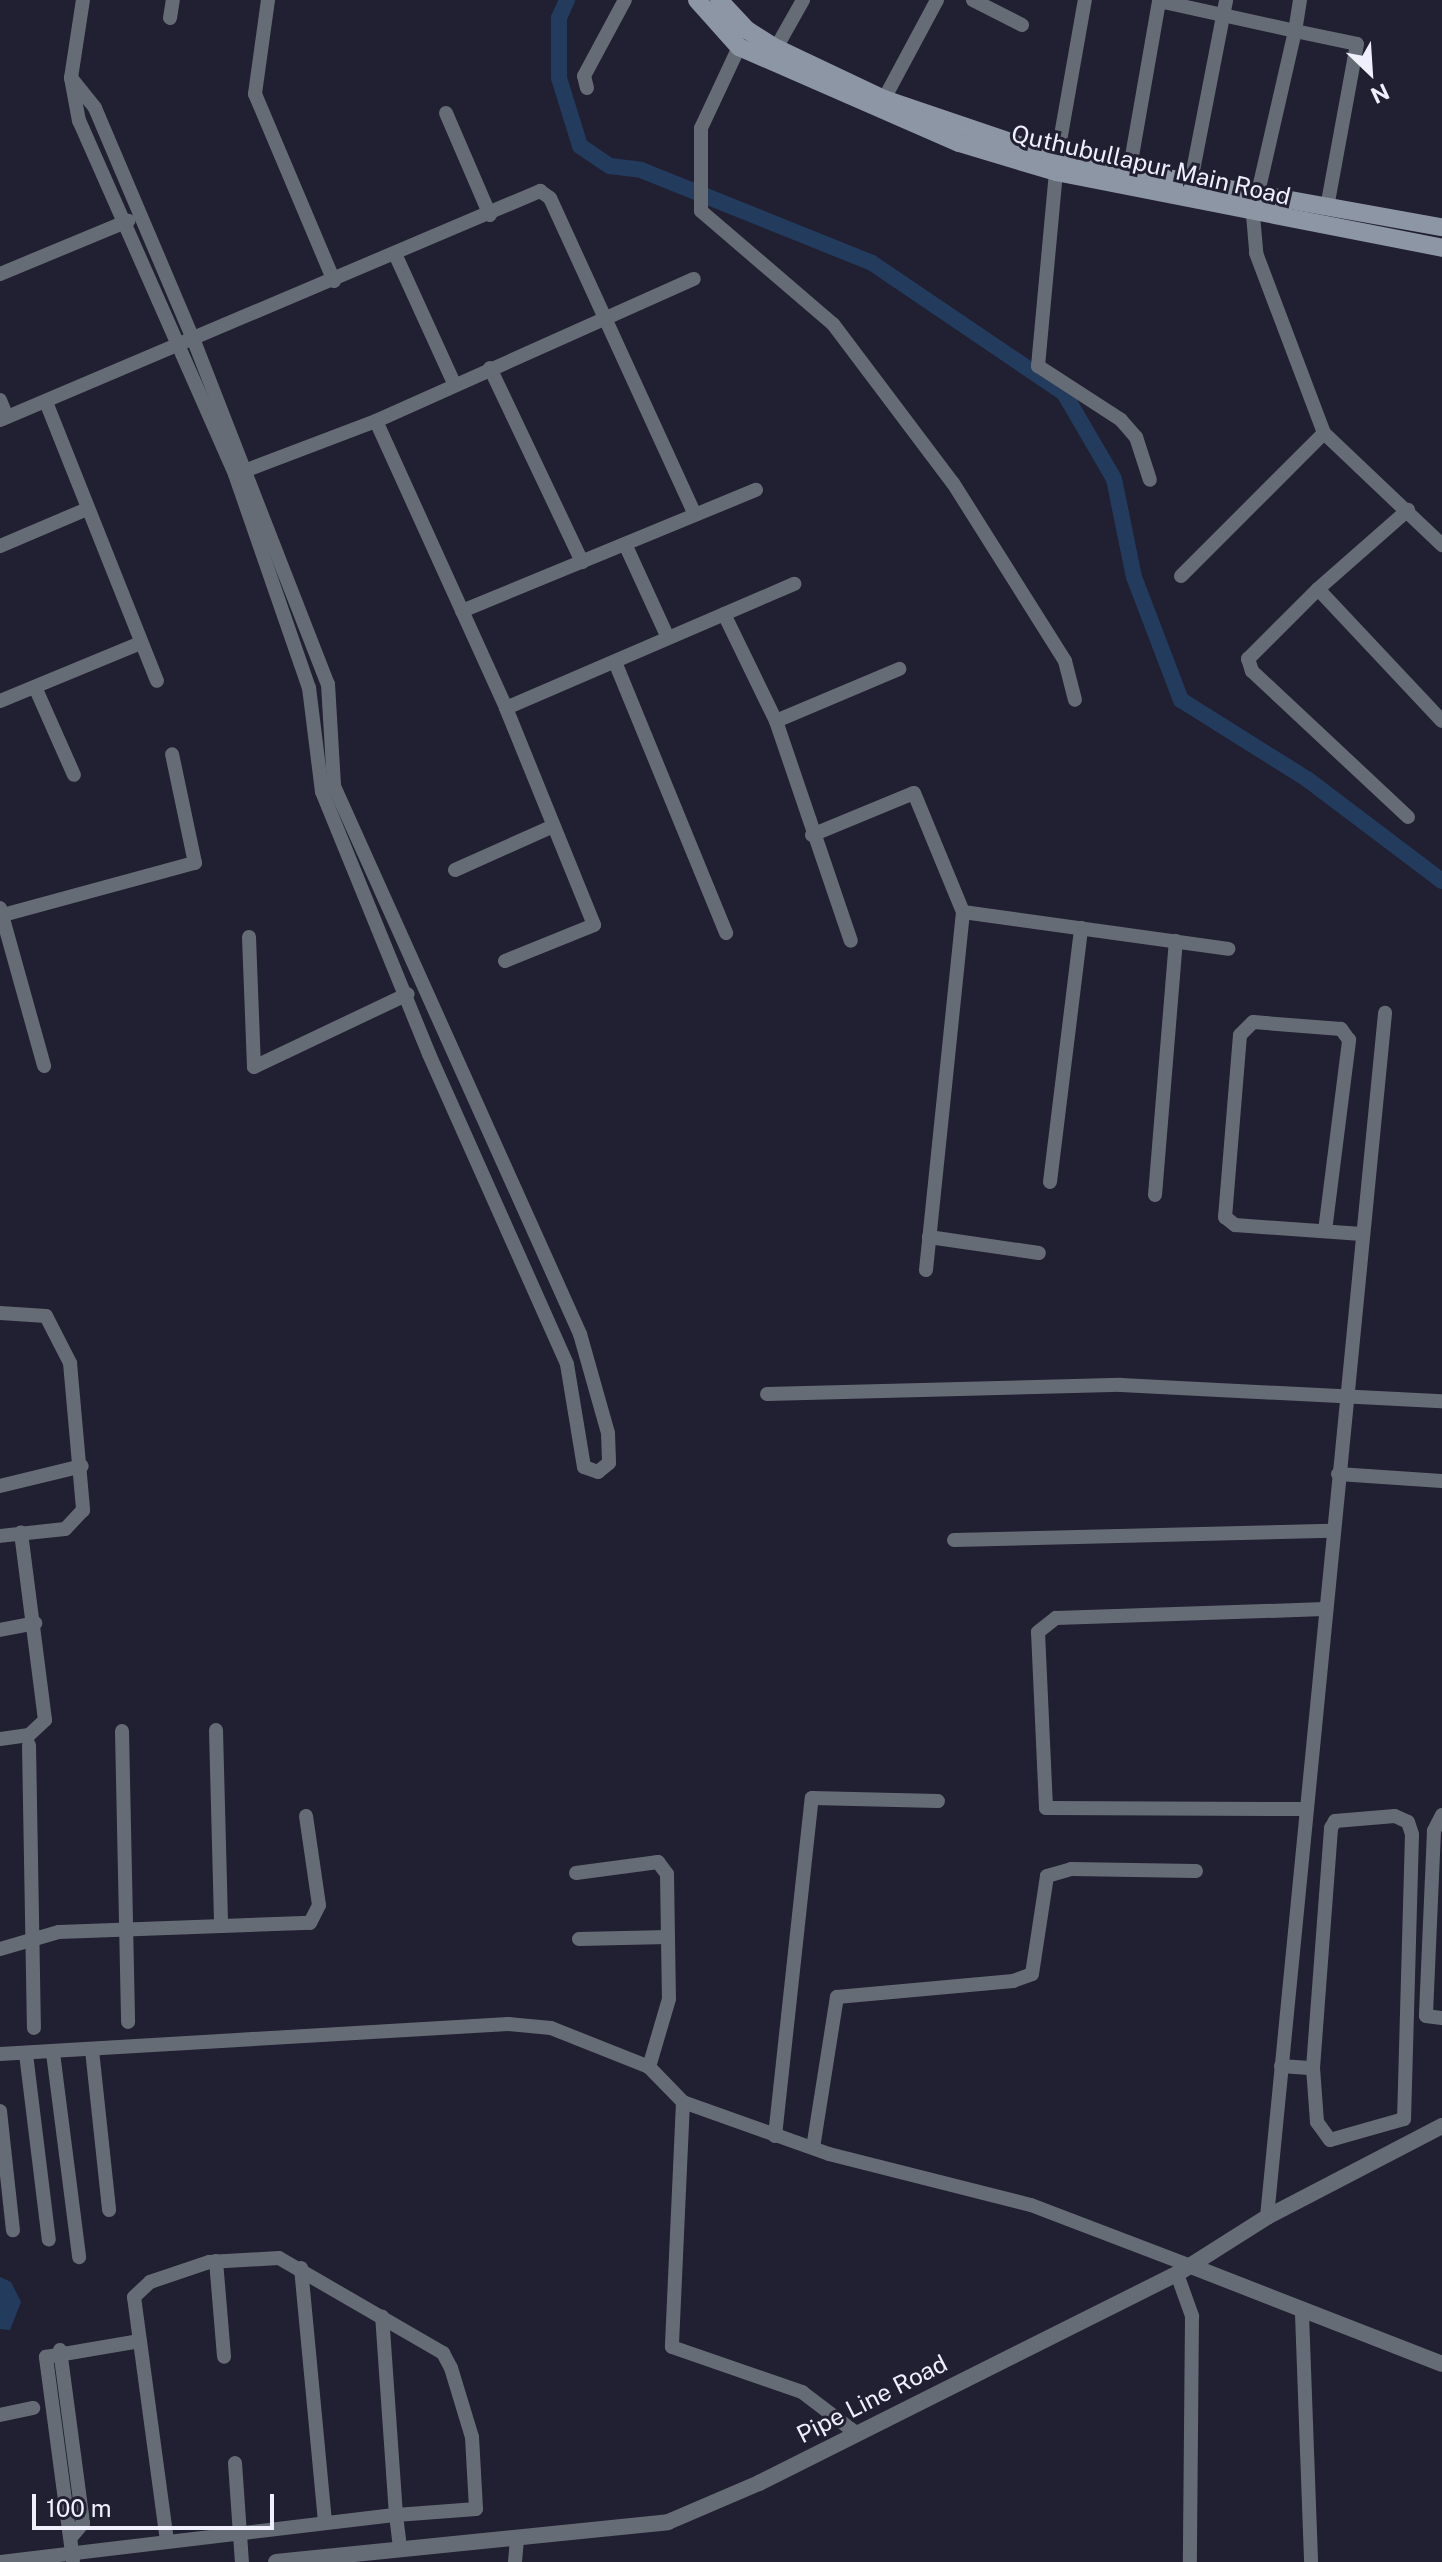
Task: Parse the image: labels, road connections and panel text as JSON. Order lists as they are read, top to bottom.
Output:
{
  "streets": {
    "main road": ["Quthubullapur Main Road"],
    "street": ["Pipe Line Road"]
  },
  "scale_bar": "100 m",
  "north": "bottom right"
}
